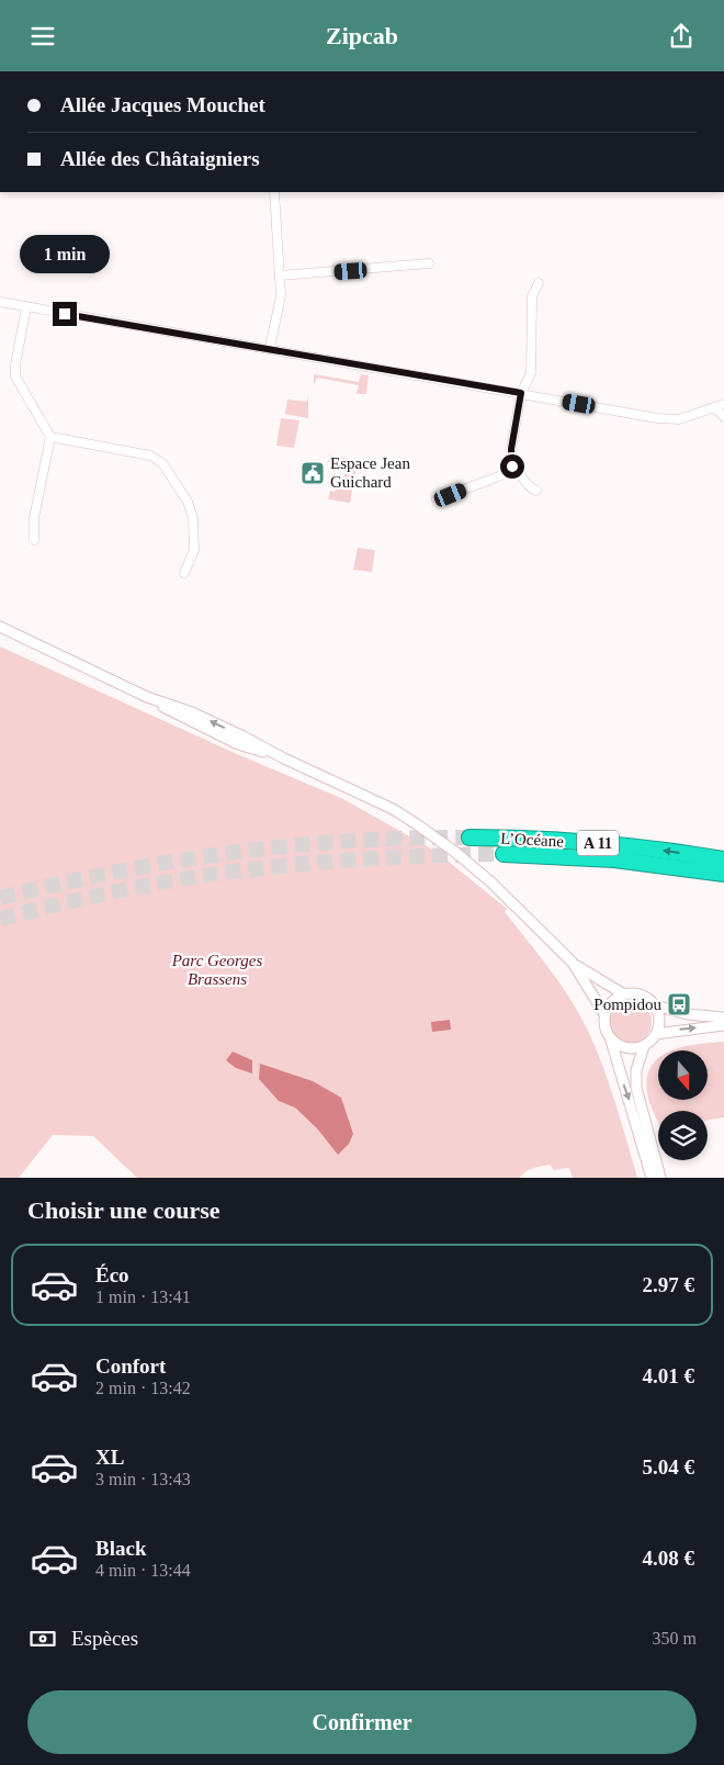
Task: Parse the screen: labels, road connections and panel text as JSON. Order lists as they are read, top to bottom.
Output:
{
  "streets": {
    "highway": ["L’Océane", "A 11"]
  },
  "parks": ["Parc Georges Brassens"],
  "places": {
    "public building": ["Espace Jean Guichard"],
    "bus stop": ["Pompidou"]
  },
  "north": "bottom",
  "page": {
    "header": "Zipcab",
    "banner": ["Allée Jacques Mouchet", "Allée des Châtaigniers"],
    "bubble": "1 min",
    "heading": "Choisir une course",
    "list": [
      {
        "name": "Éco",
        "note": "1 min · 13:41",
        "value": "2.97 €"
      },
      {
        "name": "Confort",
        "note": "2 min · 13:42",
        "value": "4.01 €"
      },
      {
        "name": "XL",
        "note": "3 min · 13:43",
        "value": "5.04 €"
      },
      {
        "name": "Black",
        "note": "4 min · 13:44",
        "value": "4.08 €"
      }
    ],
    "pay": ["Espèces", "350 m"],
    "buttons": "Confirmer"
  }
}
